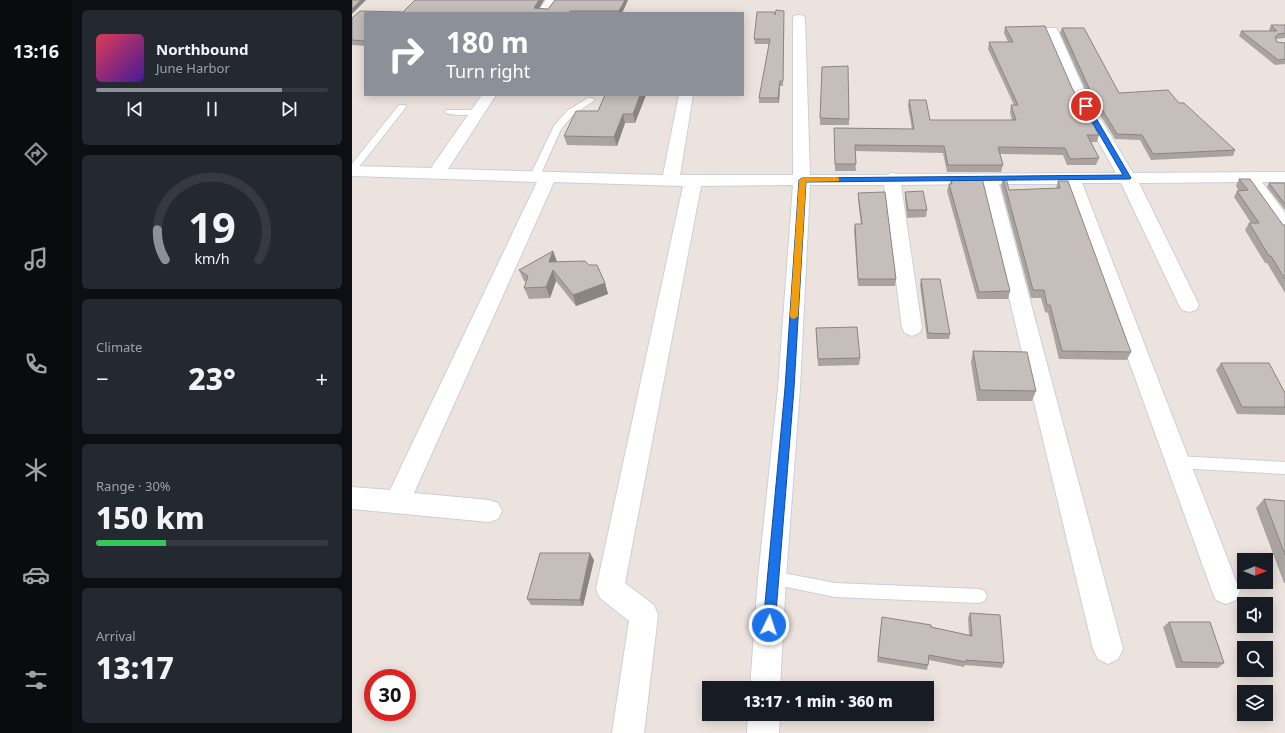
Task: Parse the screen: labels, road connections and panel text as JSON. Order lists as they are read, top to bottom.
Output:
{
  "north": "right",
  "page": {
    "tabs": "13:16",
    "turn": ["180 m", "Turn right"],
    "song": ["Northbound", "June Harbor"],
    "tile": [
      "Climate",
      ["Range · 30%", "150 km"],
      ["Arrival", "13:17"]
    ],
    "heat": ["−", "23°", "+"],
    "limit": "30",
    "trip": "13:17 · 1 min · 360 m",
    "gauge": ["19", "km/h"]
  }
}
